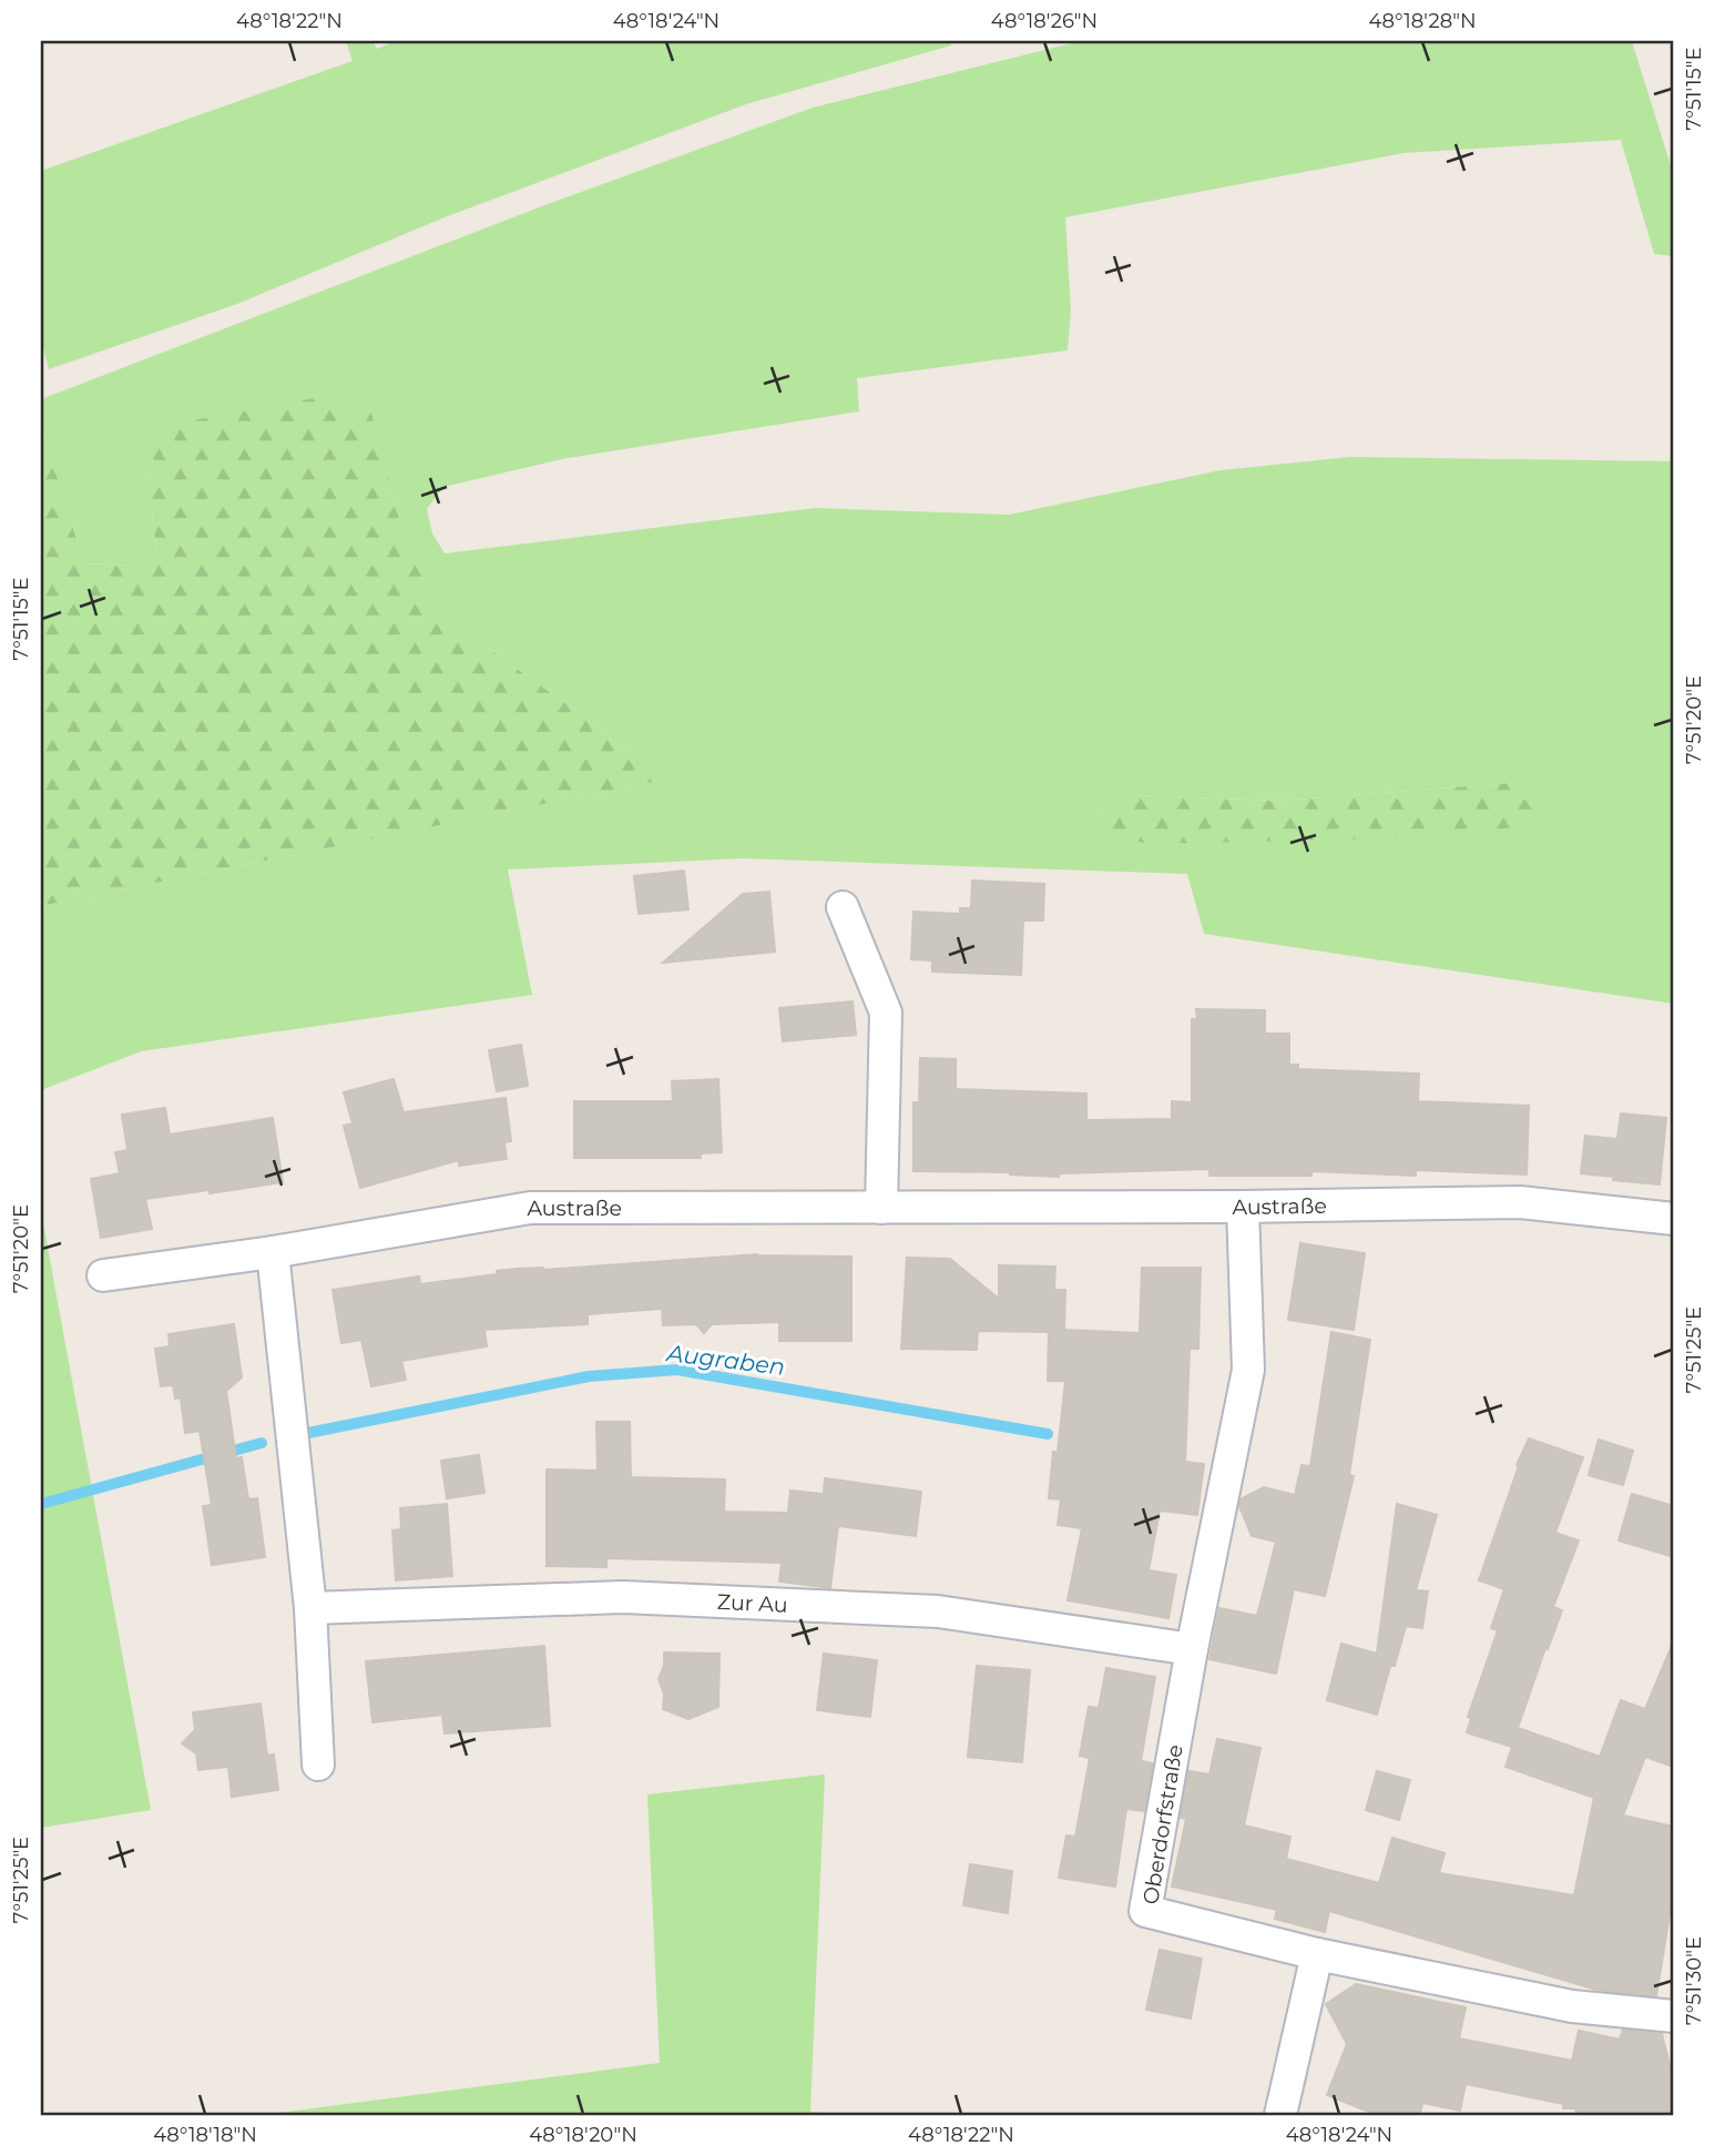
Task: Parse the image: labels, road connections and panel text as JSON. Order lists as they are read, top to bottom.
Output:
{
  "streets": {
    "street": ["Austraße", "Zur Au", "Oberdorfstraße"]
  },
  "crossings": [
    ["Austraße", "Oberdorfstraße"],
    ["Zur Au", "Oberdorfstraße"]
  ],
  "water": ["Augraben"],
  "coordinates": [
    "48°18'22\"N",
    "48°18'24\"N",
    "48°18'26\"N",
    "48°18'28\"N",
    "7°51'15\"E",
    "7°51'20\"E",
    "7°51'25\"E",
    "7°51'30\"E",
    "48°18'18\"N",
    "48°18'20\"N"
  ]
}
